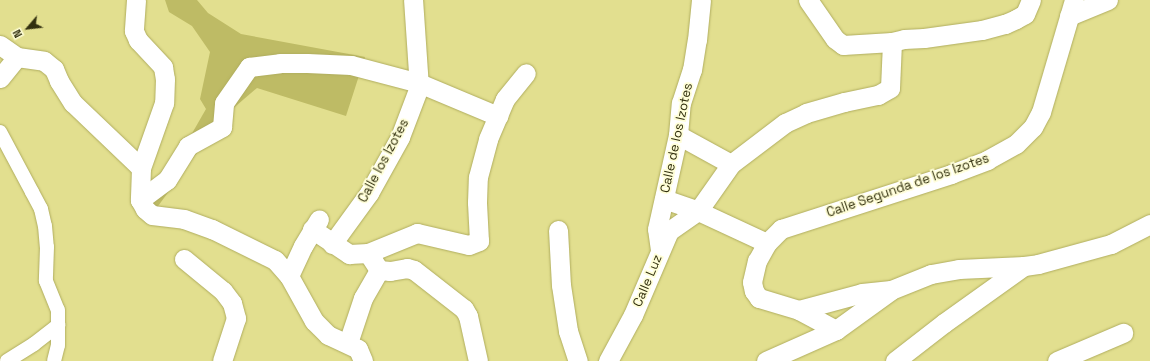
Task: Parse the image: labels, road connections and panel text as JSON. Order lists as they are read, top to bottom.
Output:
{
  "streets": {
    "street": [
      "Calle de los Izotes",
      "Calle los Izotes",
      "Calle Segunda de los Izotes",
      "Calle Luz"
    ]
  },
  "crossings": [
    ["Calle de los Izotes", "Calle Luz"]
  ],
  "north": "bottom left"
}
